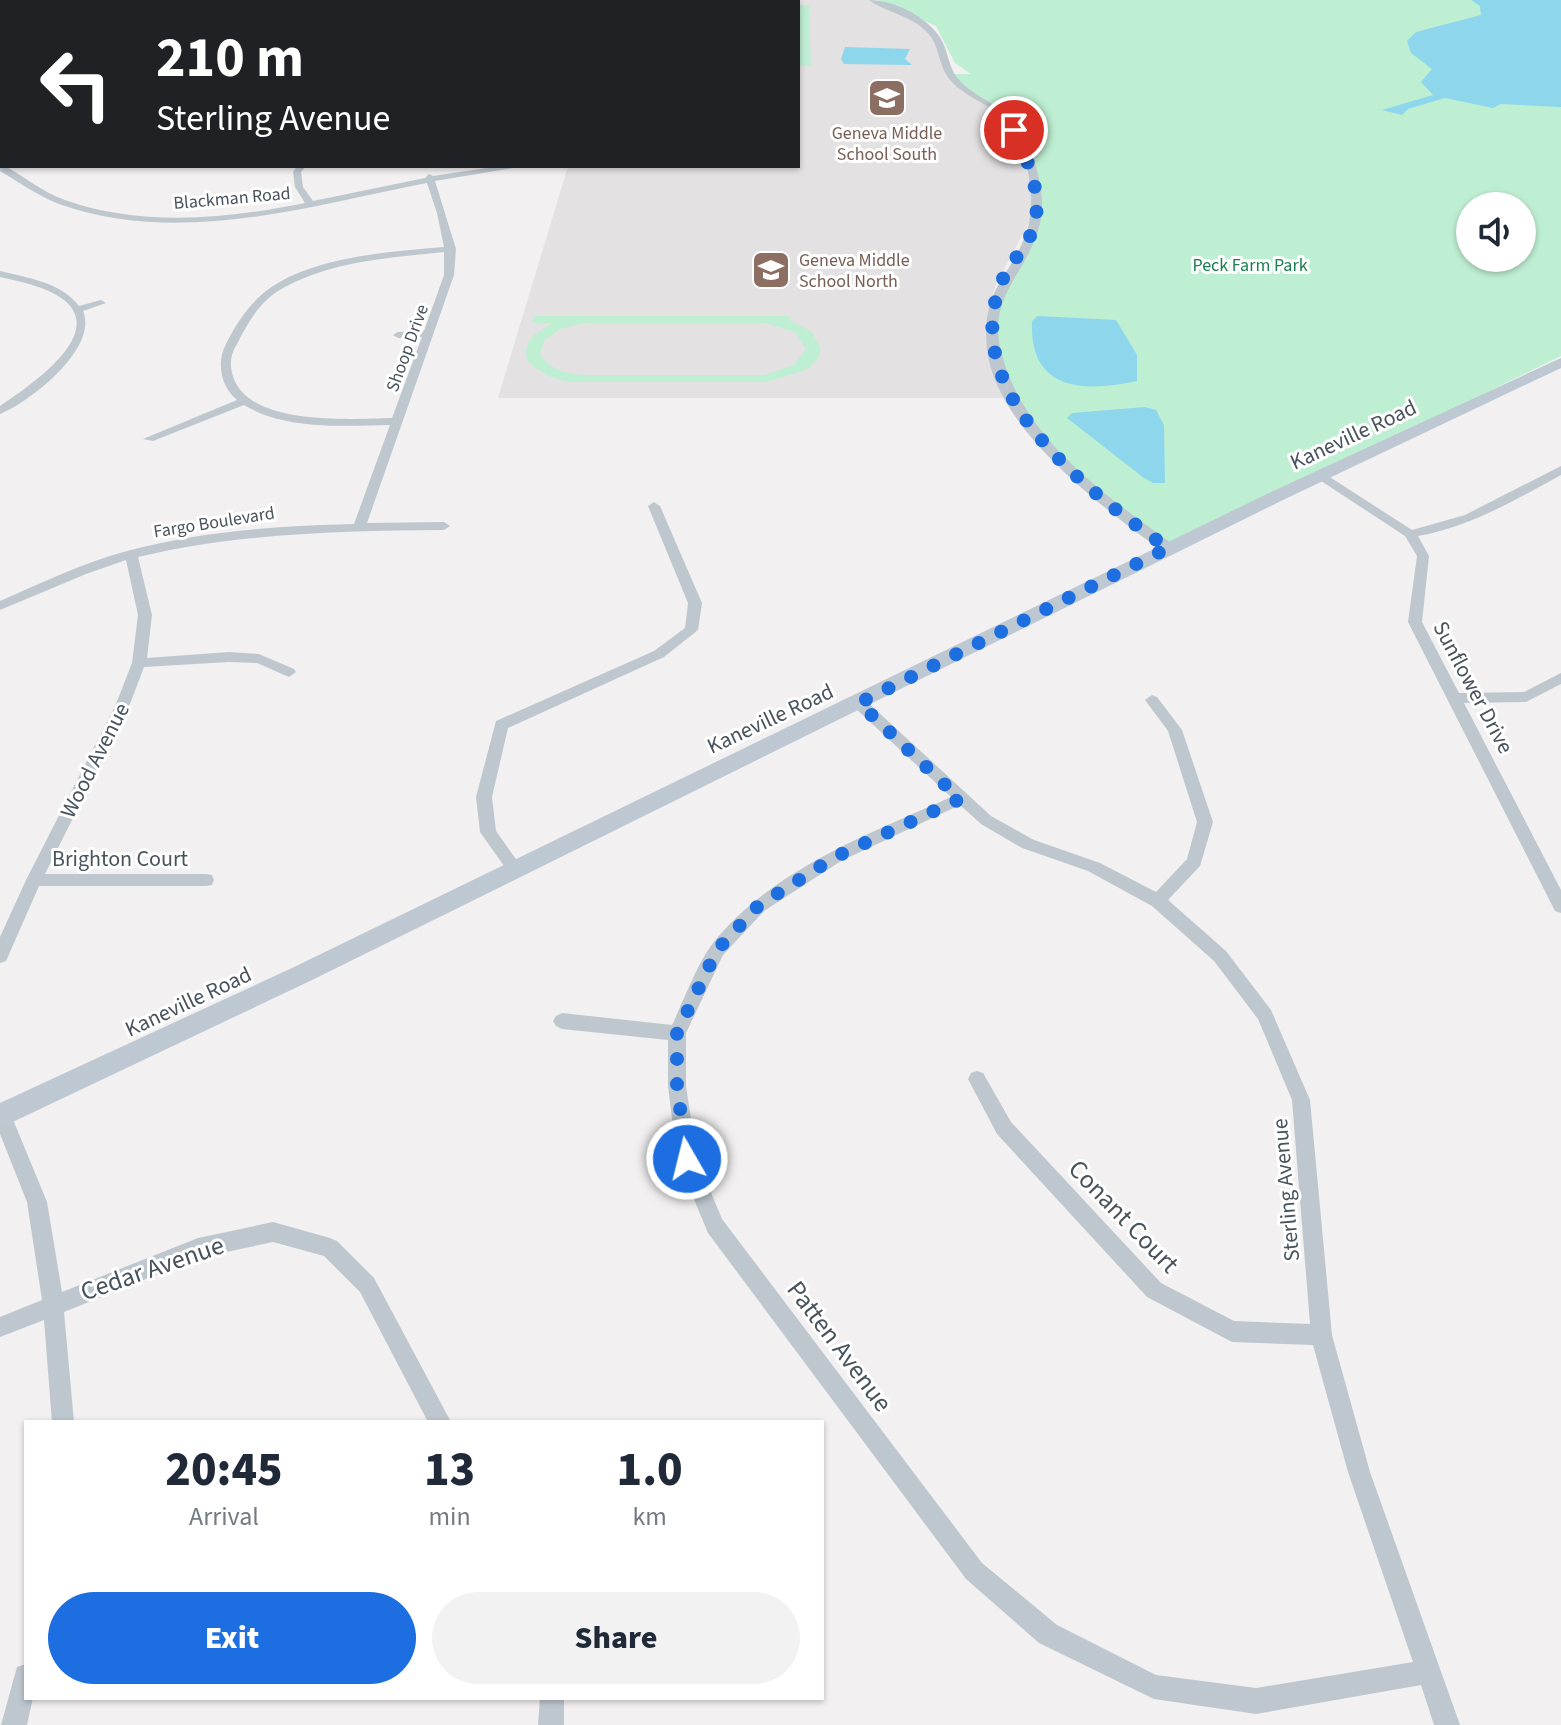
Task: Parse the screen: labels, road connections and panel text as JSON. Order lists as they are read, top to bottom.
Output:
{
  "streets": {
    "main road": ["Kaneville Road"],
    "street": [
      "Blackman Road",
      "Shoop Drive",
      "Fargo Boulevard",
      "Sunflower Drive",
      "Wood Avenue",
      "Brighton Court",
      "Sterling Avenue",
      "Conant Court",
      "Cedar Avenue",
      "Patten Avenue"
    ]
  },
  "crossings": [
    ["Blackman Road", "Shoop Drive"],
    ["Shoop Drive", "Fargo Boulevard"],
    ["Kaneville Road", "Sterling Avenue"],
    ["Fargo Boulevard", "Wood Avenue"],
    ["Wood Avenue", "Brighton Court"],
    ["Sterling Avenue", "Conant Court"],
    ["Sterling Avenue", "Patten Avenue"]
  ],
  "parks": ["Peck Farm Park"],
  "places": {
    "school or university": ["Geneva Middle School South", "Geneva Middle School North"]
  },
  "page": {
    "turn": ["210 m", "Sterling Avenue"],
    "eta": [
      "20:45",
      "Arrival",
      "13",
      "min",
      "1.0",
      "km"
    ],
    "buttons": ["Exit", "Share"]
  }
}
